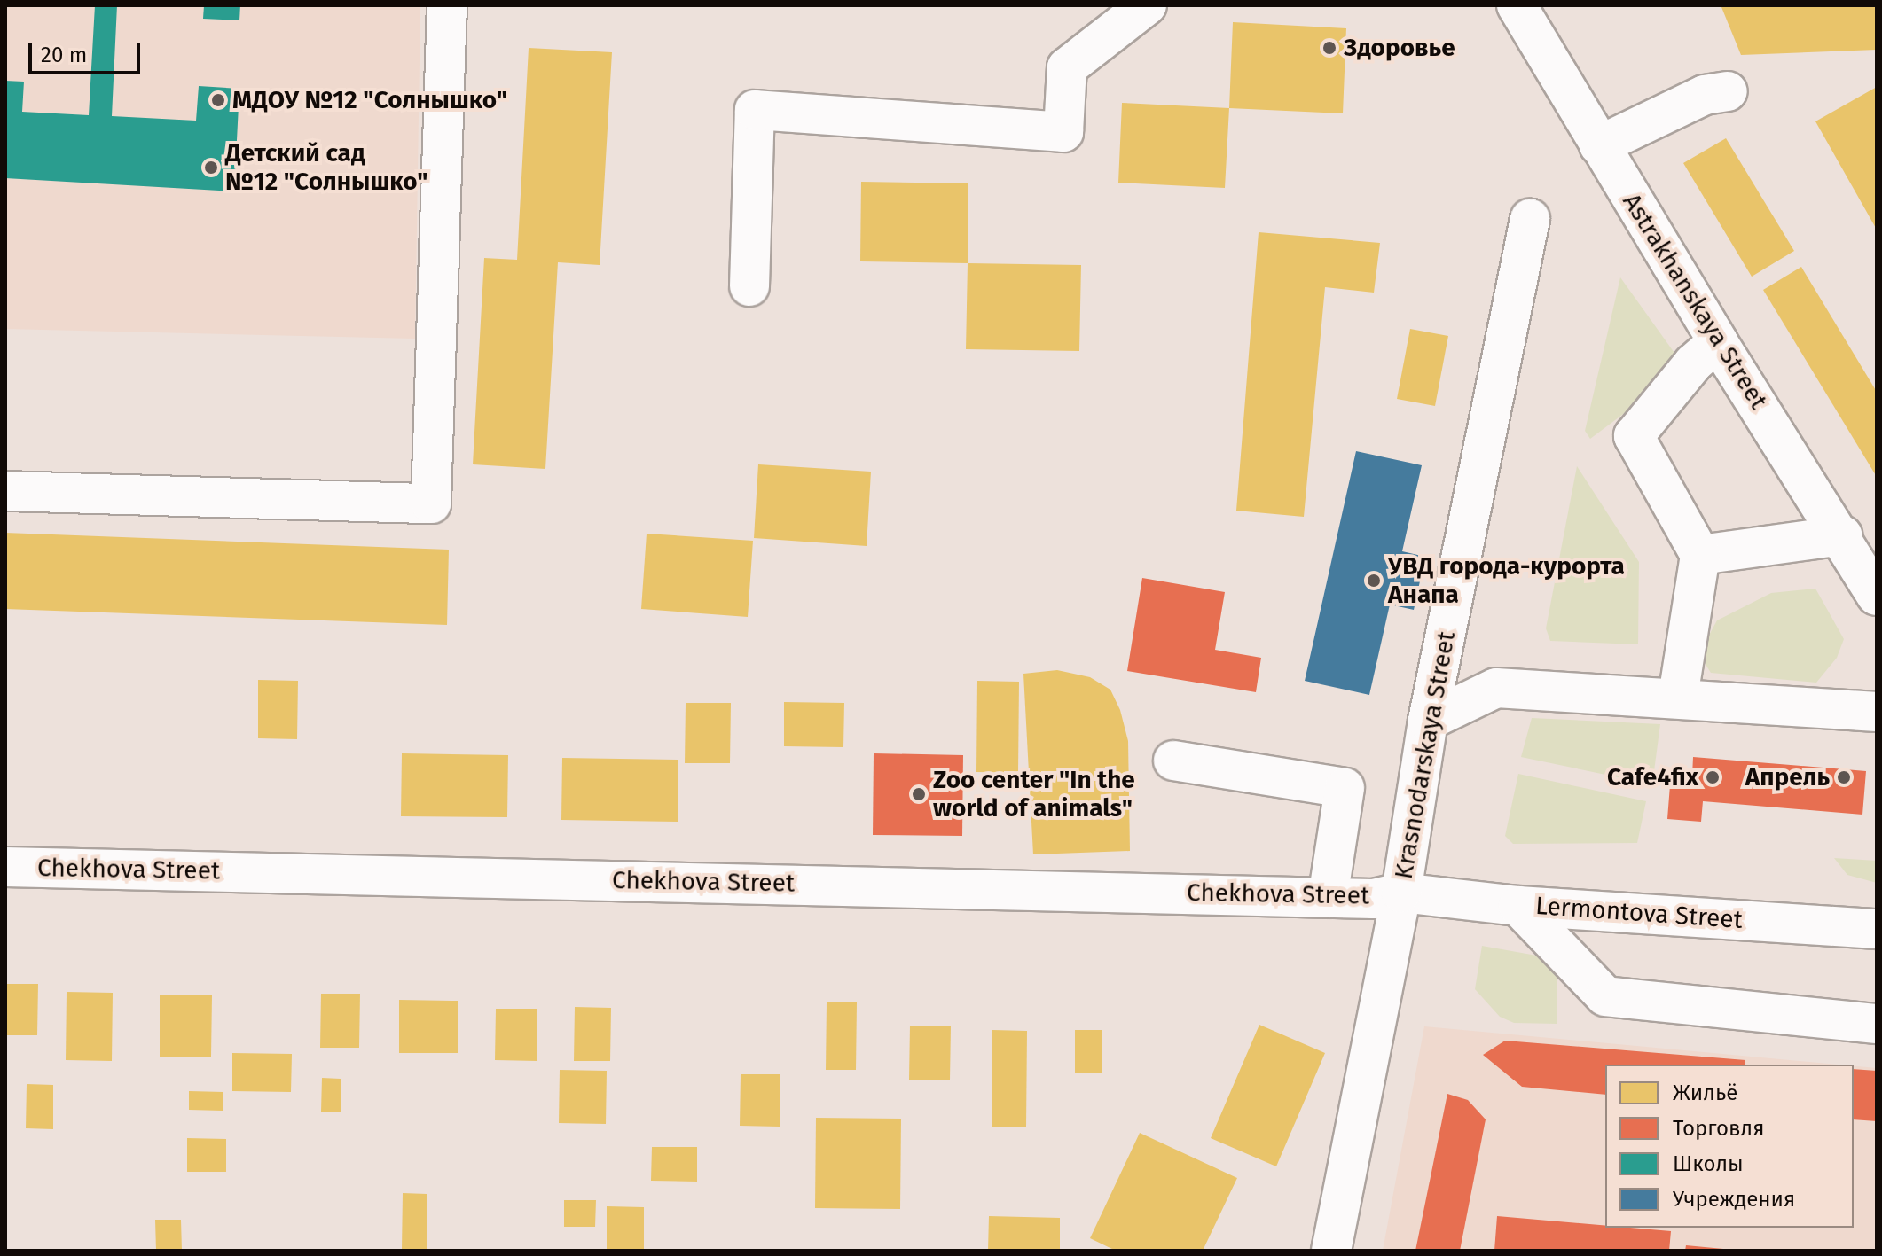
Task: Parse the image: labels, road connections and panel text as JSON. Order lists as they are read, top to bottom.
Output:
{
  "streets": {
    "street": [
      "Astrakhanskaya Street",
      "Krasnodarskaya Street",
      "Chekhova Street",
      "Lermontova Street"
    ]
  },
  "crossings": [
    ["Krasnodarskaya Street", "Chekhova Street"],
    ["Krasnodarskaya Street", "Lermontova Street"],
    ["Chekhova Street", "Lermontova Street"]
  ],
  "places": [
    "Здоровье",
    "МДОУ №12 \"Солнышко\"",
    "Детский сад №12 \"Солнышко\"",
    "УВД города-курорта Анапа",
    "Cafe4fix",
    "Апрель",
    "Zoo center \"In the world of animals\""
  ],
  "legend": [
    "Жильё",
    "Торговля",
    "Школы",
    "Учреждения"
  ],
  "scale_bar": "20 m"
}
